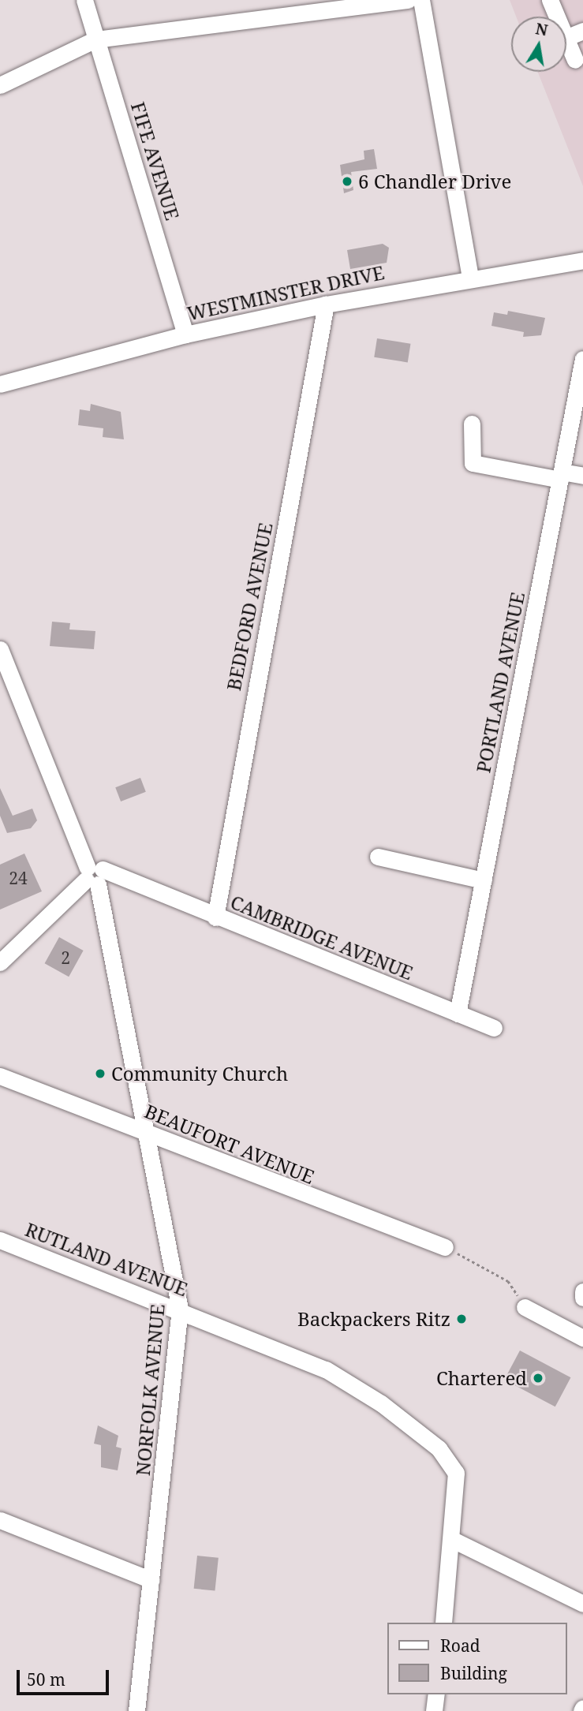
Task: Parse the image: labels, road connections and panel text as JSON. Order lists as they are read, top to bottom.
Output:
{
  "streets": {
    "street": [
      "FIFE AVENUE",
      "WESTMINSTER DRIVE",
      "BEDFORD AVENUE",
      "PORTLAND AVENUE",
      "CAMBRIDGE AVENUE",
      "BEAUFORT AVENUE",
      "RUTLAND AVENUE",
      "NORFOLK AVENUE"
    ]
  },
  "crossings": [
    ["FIFE AVENUE", "WESTMINSTER DRIVE"],
    ["WESTMINSTER DRIVE", "BEDFORD AVENUE"],
    ["BEDFORD AVENUE", "CAMBRIDGE AVENUE"],
    ["PORTLAND AVENUE", "CAMBRIDGE AVENUE"],
    ["CAMBRIDGE AVENUE", "NORFOLK AVENUE"],
    ["BEAUFORT AVENUE", "NORFOLK AVENUE"],
    ["RUTLAND AVENUE", "NORFOLK AVENUE"]
  ],
  "places": [
    "6 Chandler Drive",
    "Community Church",
    "Backpackers Ritz",
    "Chartered"
  ],
  "house_numbers": ["24", "2"],
  "legend": ["Road", "Building"],
  "scale_bar": "50 m",
  "north": "top"
}
